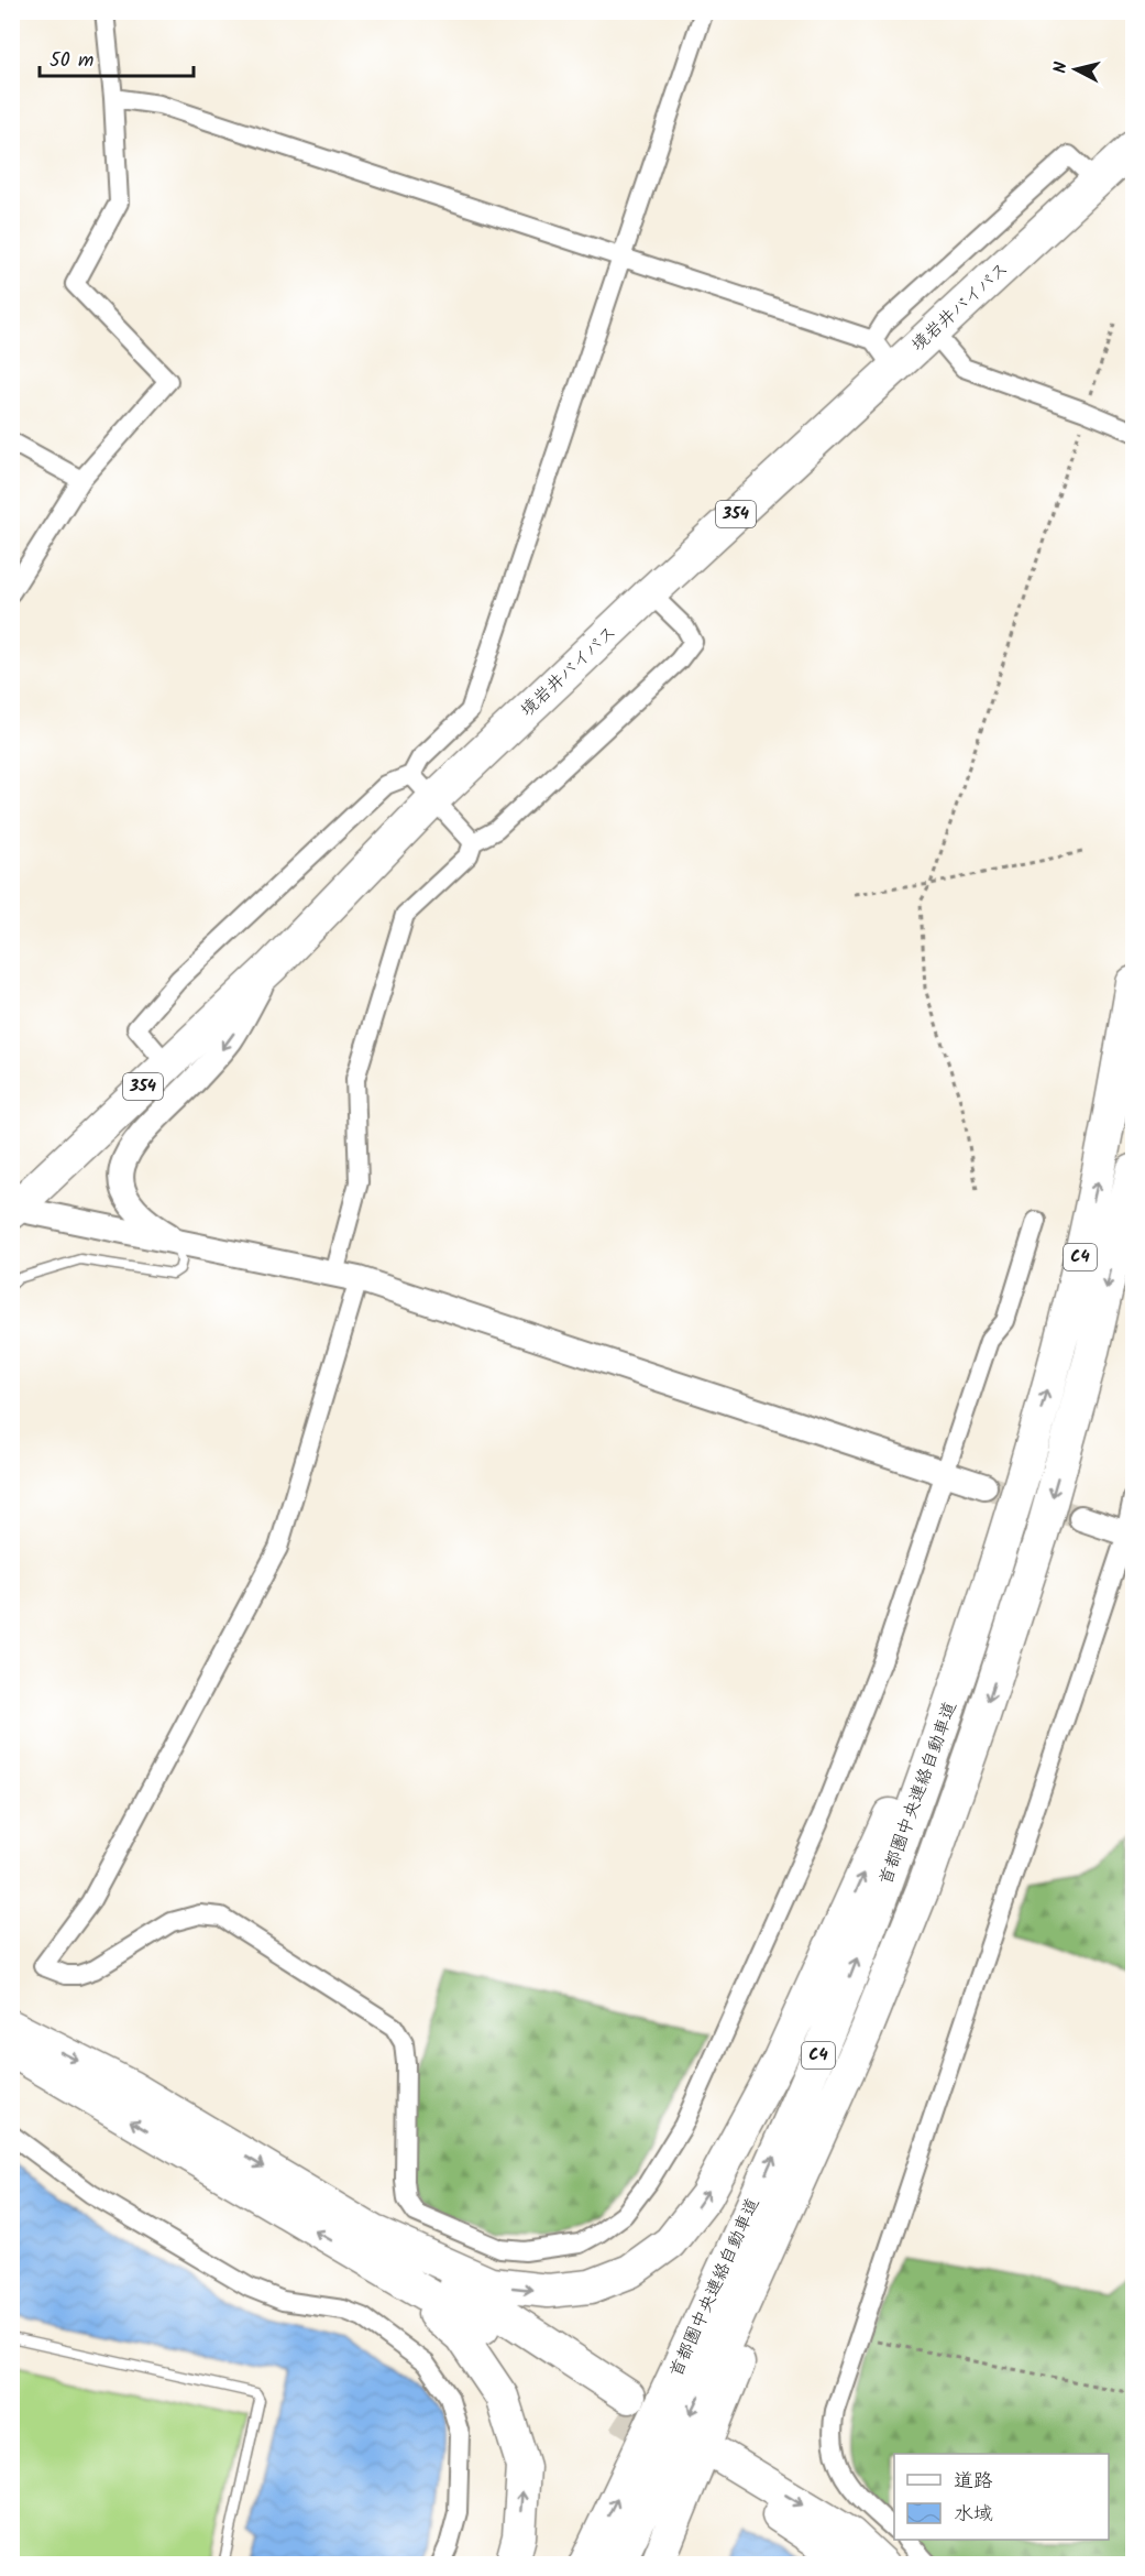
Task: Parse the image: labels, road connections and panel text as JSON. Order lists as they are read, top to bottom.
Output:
{
  "streets": {
    "highway": [
      "境岩井バイパス",
      "354",
      "C4",
      "首都圏中央連絡自動車道"
    ]
  },
  "legend": ["道路", "水域"],
  "scale_bar": "50 m",
  "north": "left"
}
